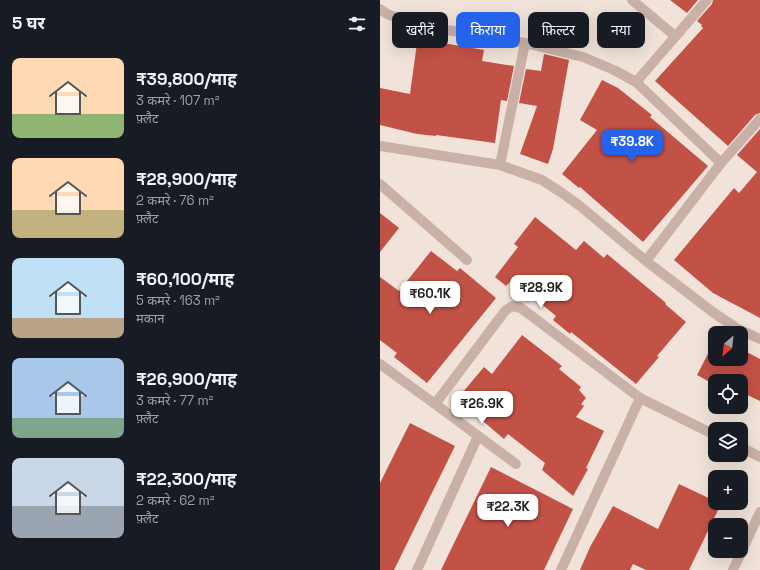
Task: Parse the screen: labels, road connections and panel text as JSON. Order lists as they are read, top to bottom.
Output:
{
  "north": "bottom left",
  "page": {
    "heading": "5 घर",
    "chip": [
      "खरीदें",
      "किराया",
      "फ़िल्टर",
      "नया"
    ],
    "list": [
      {
        "name": "₹39,800/माह",
        "note": "3 कमरे · 107 m² · फ़्लैट"
      },
      {
        "name": "₹28,900/माह",
        "note": "2 कमरे · 76 m² · फ़्लैट"
      },
      {
        "name": "₹60,100/माह",
        "note": "5 कमरे · 163 m² · मकान"
      },
      {
        "name": "₹26,900/माह",
        "note": "3 कमरे · 77 m² · फ़्लैट"
      },
      {
        "name": "₹22,300/माह",
        "note": "2 कमरे · 62 m² · फ़्लैट"
      }
    ],
    "price": [
      "₹39.8K",
      "₹28.9K",
      "₹60.1K",
      "₹26.9K",
      "₹22.3K"
    ],
    "map_buttons": ["+", "−"]
  }
}
